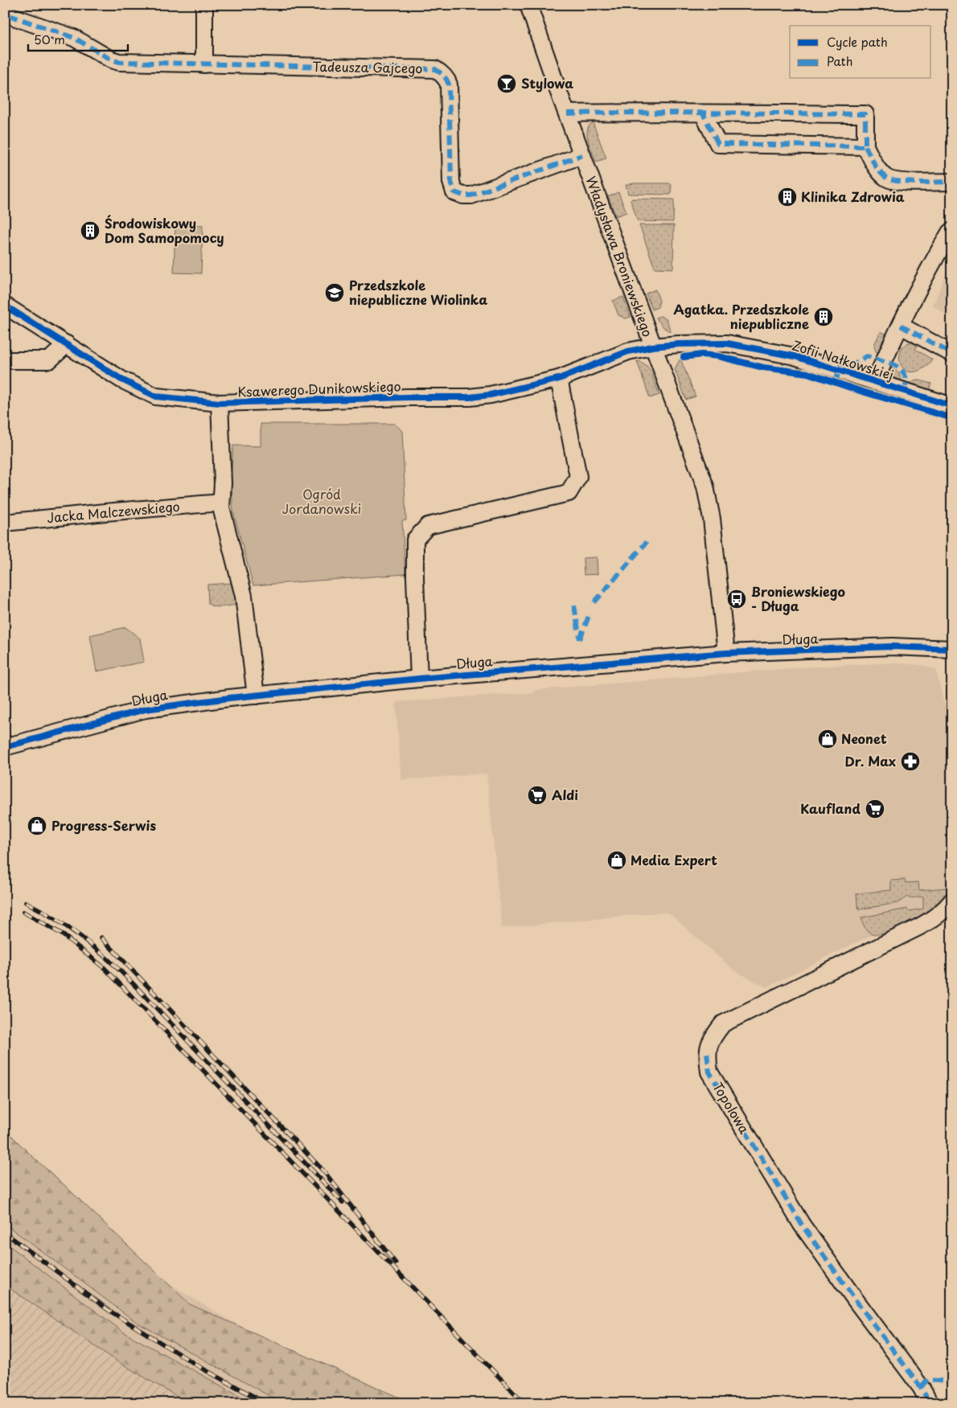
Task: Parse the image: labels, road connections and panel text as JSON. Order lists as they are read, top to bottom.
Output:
{
  "streets": {
    "street": [
      "Tadeusza Gajcego",
      "Władysława Broniewskiego",
      "Zofii Nałkowskiej",
      "Ksawerego Dunikowskiego",
      "Jacka Malczewskiego",
      "Długa",
      "Topolowa"
    ]
  },
  "crossings": [
    ["Tadeusza Gajcego", "Władysława Broniewskiego"],
    ["Władysława Broniewskiego", "Zofii Nałkowskiej"],
    ["Władysława Broniewskiego", "Ksawerego Dunikowskiego"],
    ["Władysława Broniewskiego", "Długa"],
    ["Zofii Nałkowskiej", "Ksawerego Dunikowskiego"]
  ],
  "parks": ["Ogród Jordanowski"],
  "places": {
    "bar": ["Stylowa"],
    "building": ["Klinika Zdrowia", "Środowiskowy Dom Samopomocy", "Agatka. Przedszkole niepubliczne"],
    "school or university": ["Przedszkole niepubliczne Wiolinka"],
    "bus stop": ["Broniewskiego - Długa"],
    "shop": ["Neonet", "Progress-Serwis", "Media Expert"],
    "pharmacy": ["Dr. Max"],
    "supermarket": ["Aldi", "Kaufland"]
  },
  "legend": ["Cycle path", "Path"],
  "scale_bar": "50 m"
}
